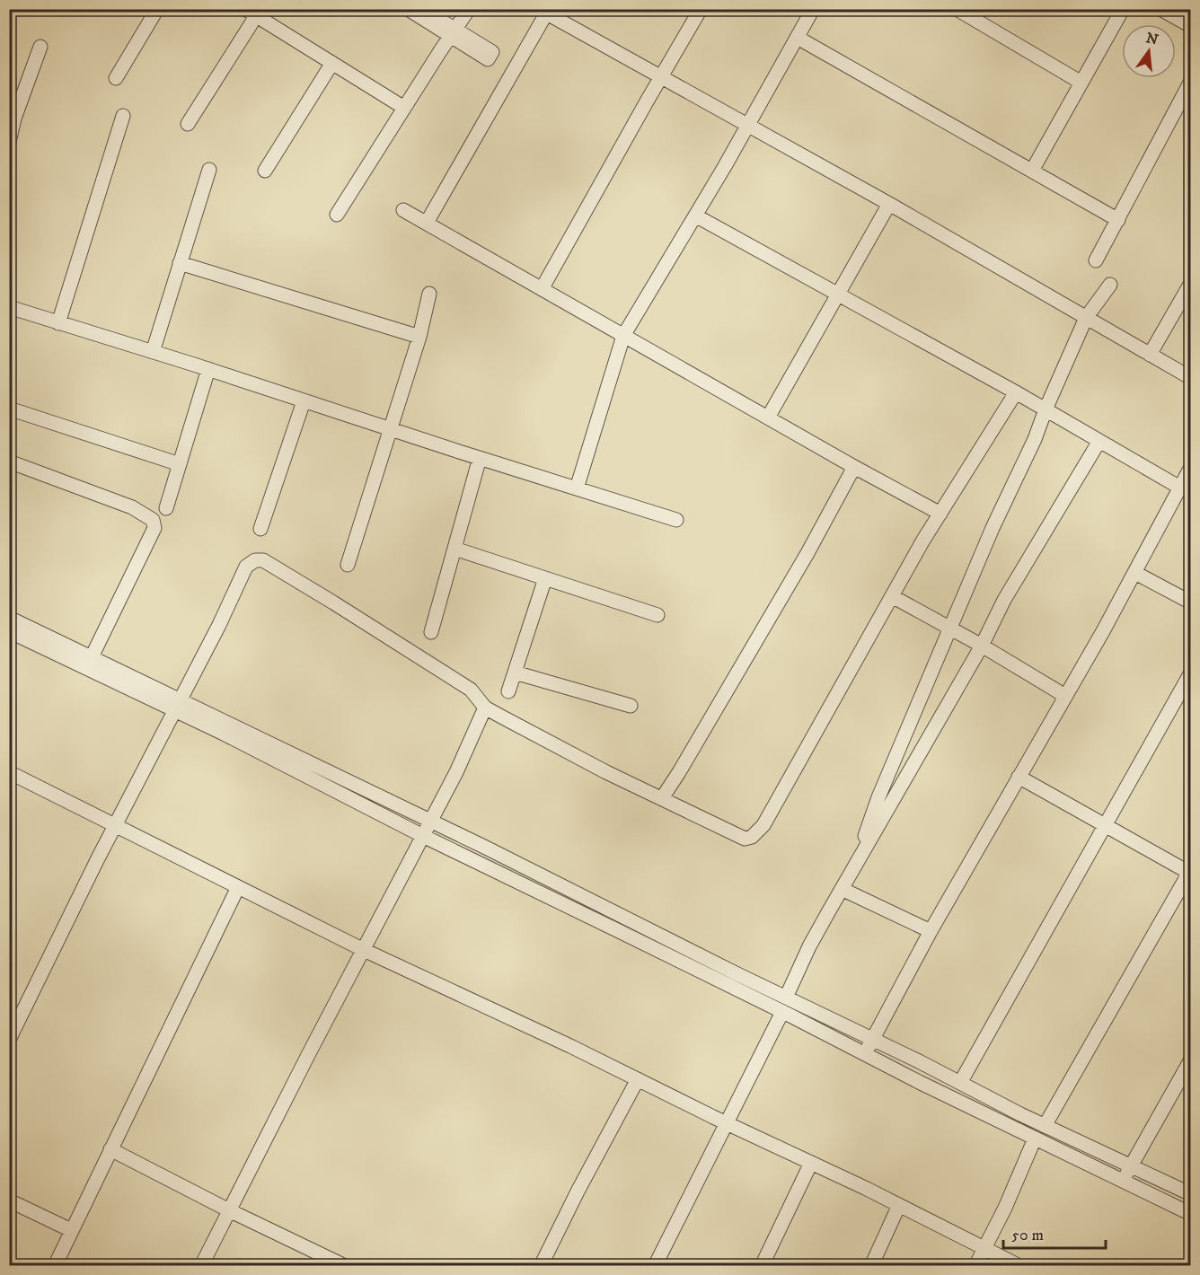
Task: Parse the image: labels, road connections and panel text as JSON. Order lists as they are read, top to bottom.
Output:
{
  "scale_bar": "50 m",
  "north": "top"
}
